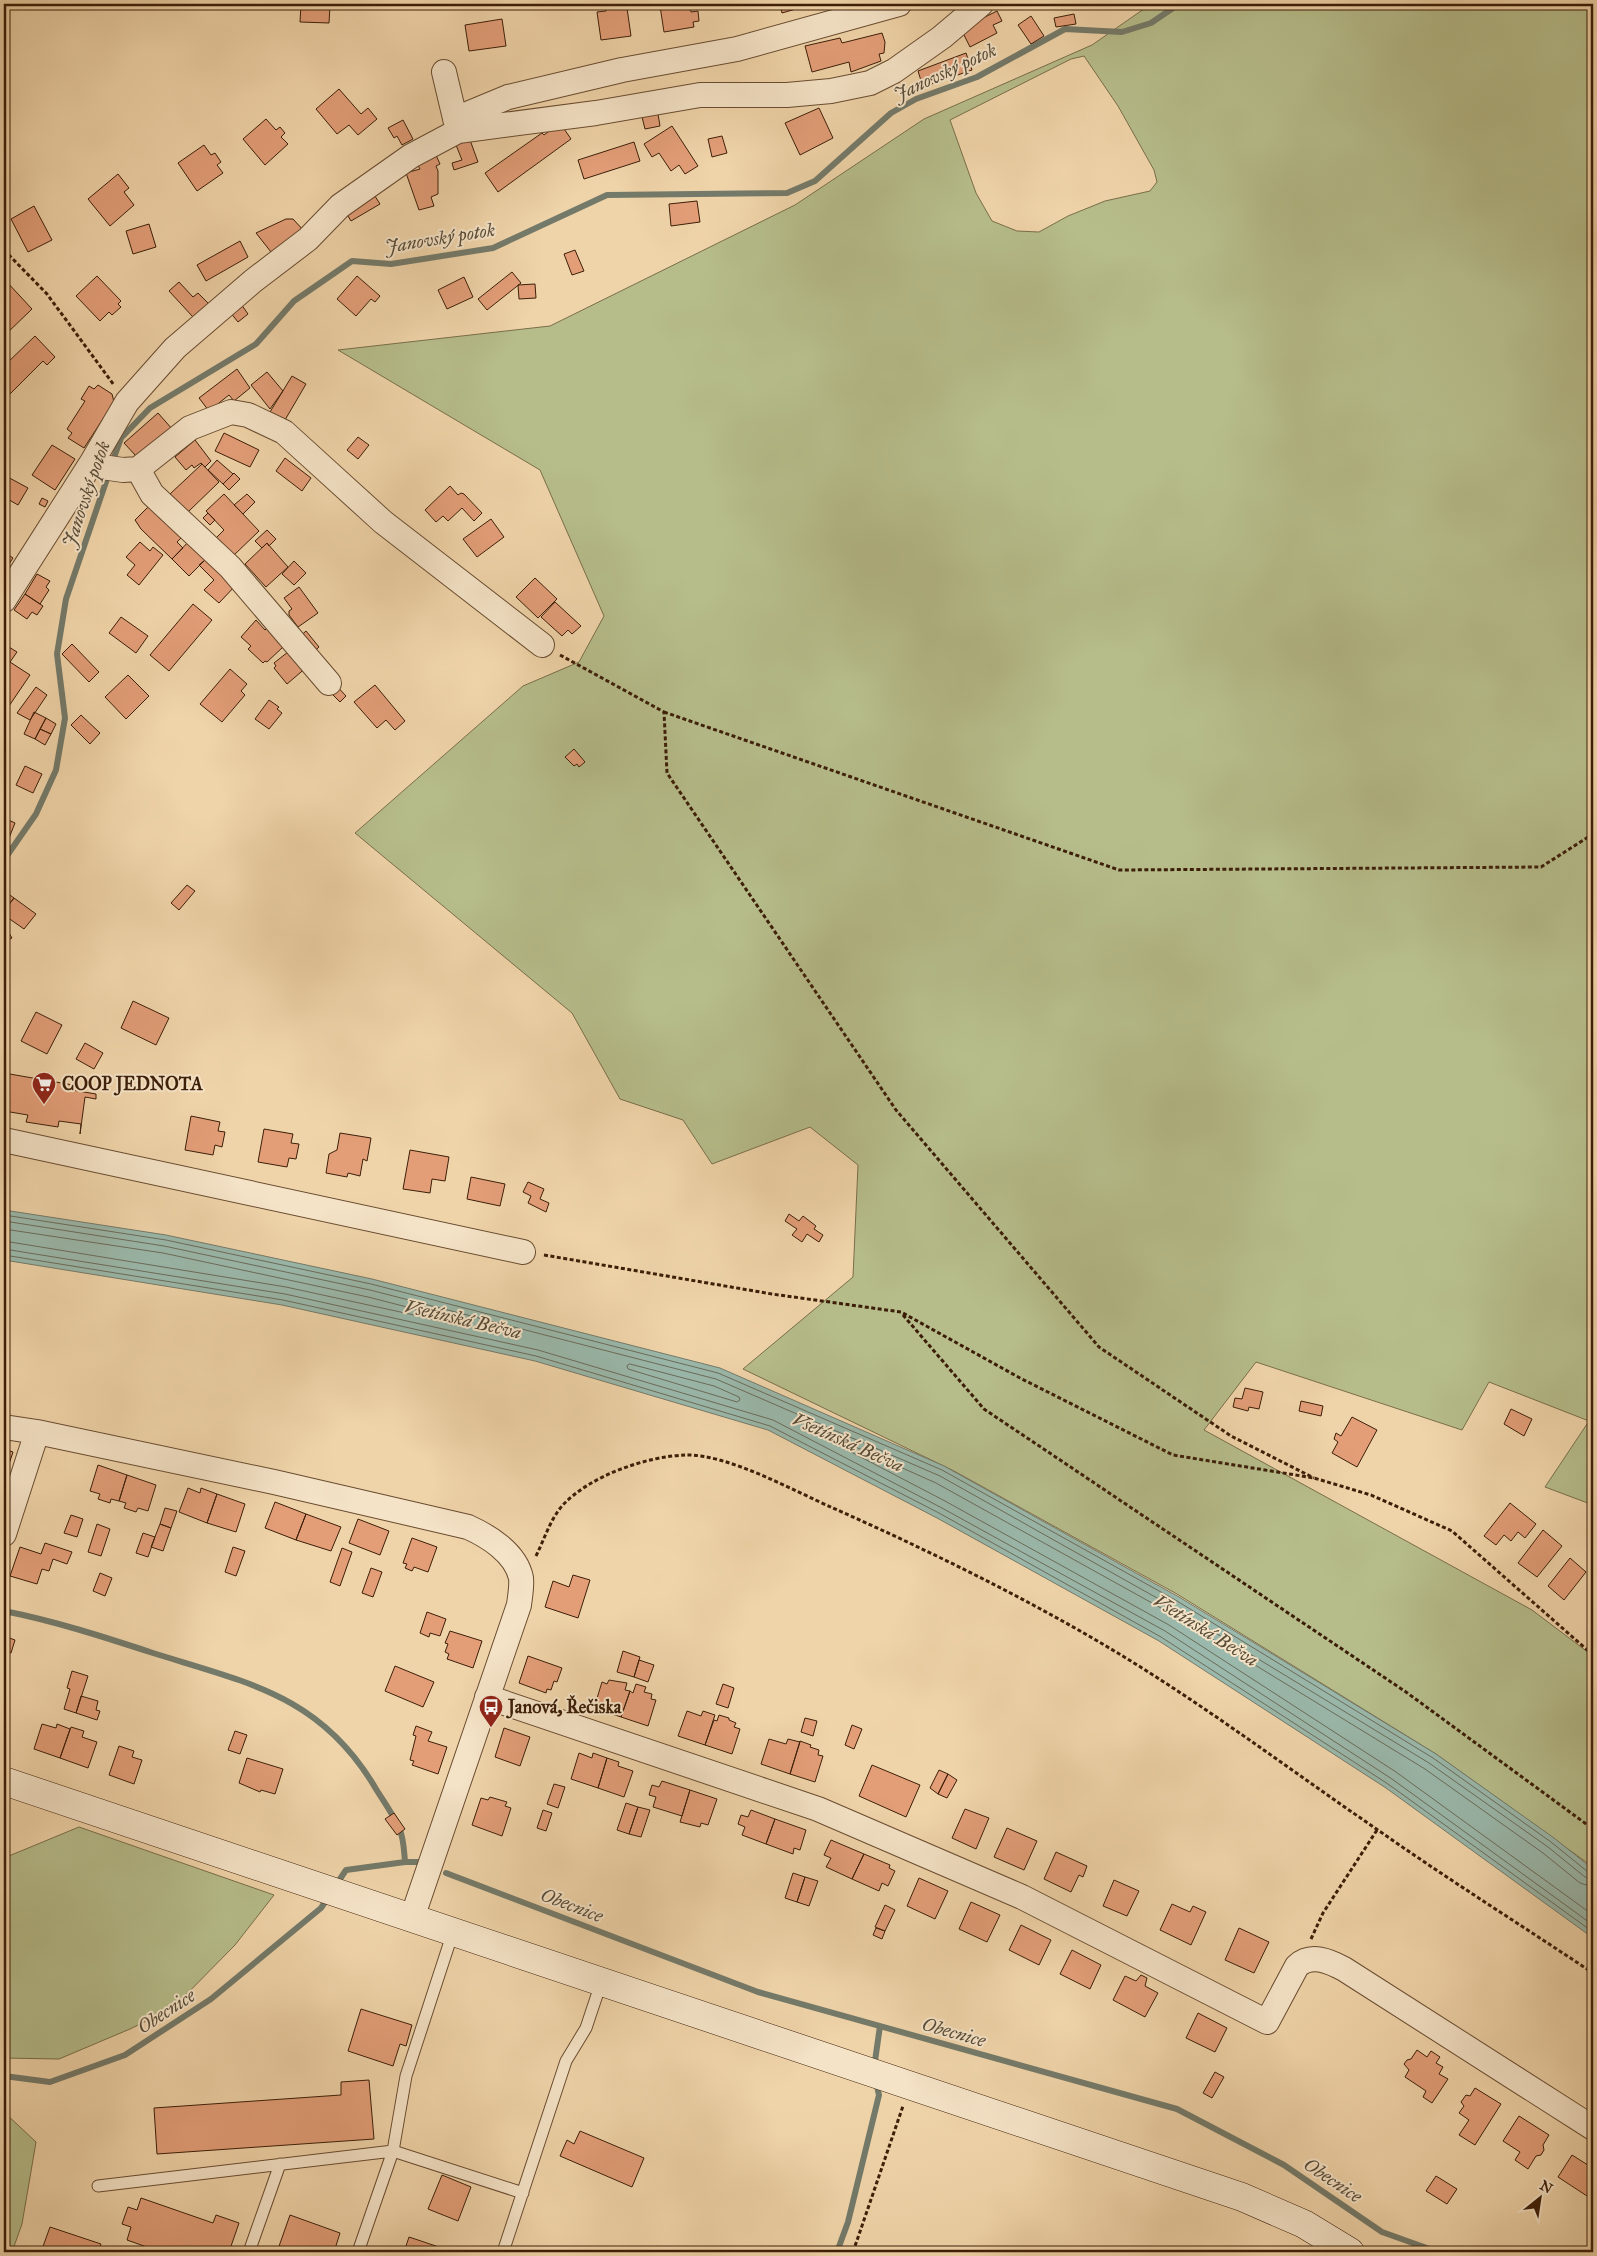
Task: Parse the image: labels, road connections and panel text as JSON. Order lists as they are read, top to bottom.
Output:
{
  "water": ["Janovský potok", "Vsetínská Bečva", "Obecnice"],
  "places": {
    "supermarket": ["COOP JEDNOTA"],
    "bus stop": ["Janová, Řečiska"]
  },
  "north": "top right"
}
